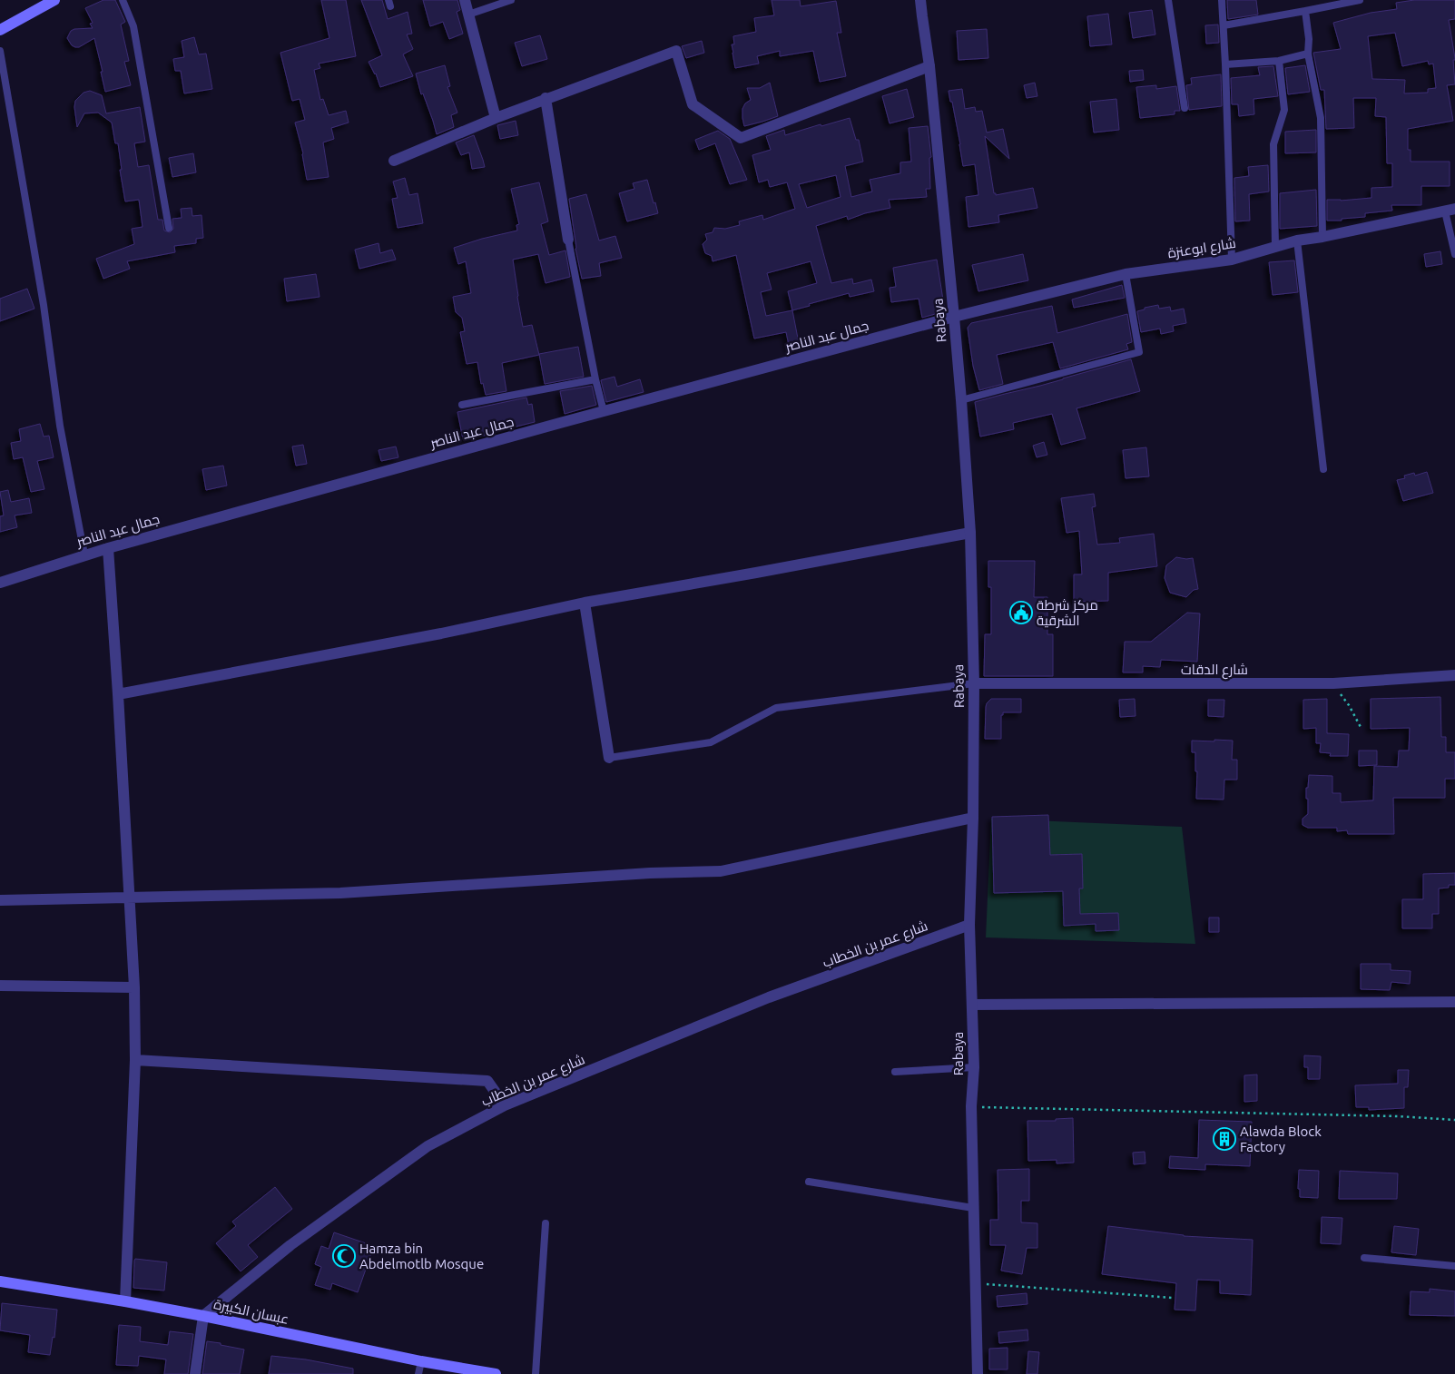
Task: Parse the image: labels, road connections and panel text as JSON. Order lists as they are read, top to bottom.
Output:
{
  "streets": {
    "main road": ["عبسان الكبيرة"],
    "street": [
      "شارع ابوعنزة",
      "Rabaya",
      "جمال عبد الناصر",
      "شارع الدقات",
      "شارع عمر بن الخطاب"
    ]
  },
  "crossings": [
    ["شارع ابوعنزة", "Rabaya"],
    ["شارع ابوعنزة", "جمال عبد الناصر"],
    ["Rabaya", "جمال عبد الناصر"],
    ["Rabaya", "شارع الدقات"],
    ["Rabaya", "شارع عمر بن الخطاب"],
    ["شارع عمر بن الخطاب", "عبسان الكبيرة"]
  ],
  "places": {
    "public building": ["مركز شرطة الشرقية"],
    "building": ["Alawda Block Factory"],
    "mosque": ["Hamza bin Abdelmotlb Mosque"]
  }
}
